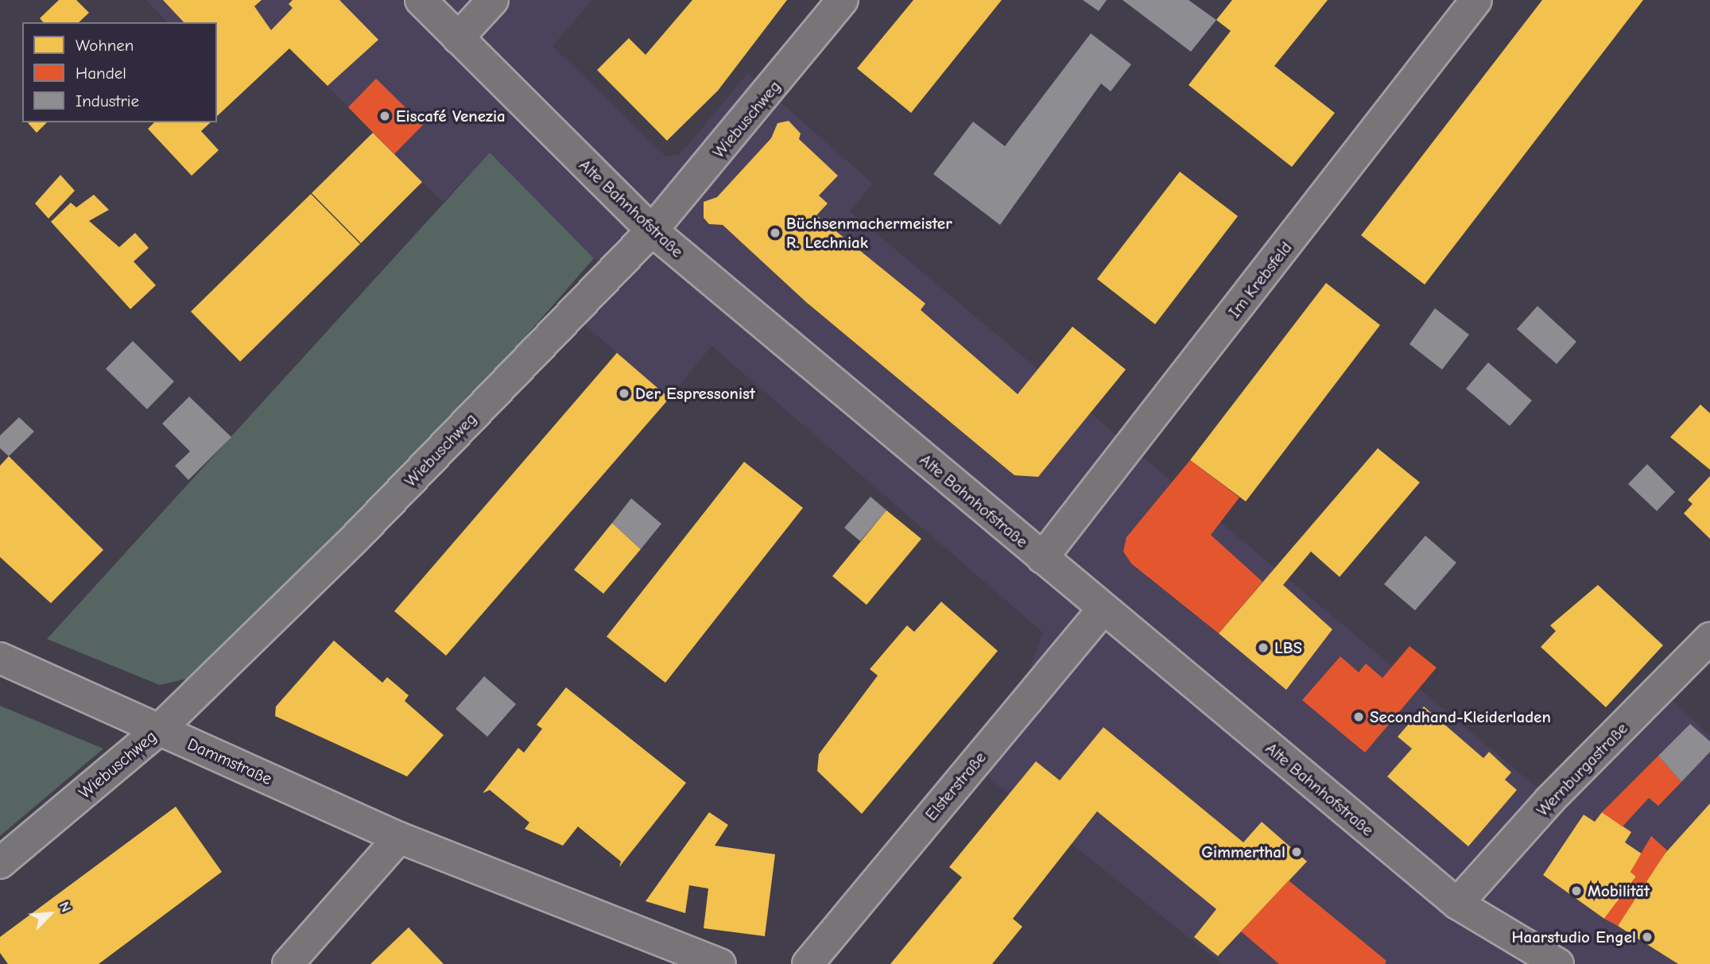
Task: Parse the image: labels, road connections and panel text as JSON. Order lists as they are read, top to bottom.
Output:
{
  "streets": {
    "street": [
      "Wiebuschweg",
      "Alte Bahnhofstraße",
      "Im Krebsfeld",
      "Dammstraße",
      "Wernburgastraße",
      "Elsterstraße"
    ]
  },
  "crossings": [
    ["Wiebuschweg", "Alte Bahnhofstraße"],
    ["Wiebuschweg", "Dammstraße"],
    ["Alte Bahnhofstraße", "Im Krebsfeld"],
    ["Alte Bahnhofstraße", "Wernburgastraße"],
    ["Alte Bahnhofstraße", "Elsterstraße"]
  ],
  "places": [
    "Eiscafé Venezia",
    "Büchsenmachermeister R. Lechniak",
    "Der Espressonist",
    "LBS",
    "Secondhand-Kleiderladen",
    "Gimmerthal",
    "Mobilität",
    "Haarstudio Engel"
  ],
  "legend": ["Wohnen", "Handel", "Industrie"],
  "north": "top right"
}
